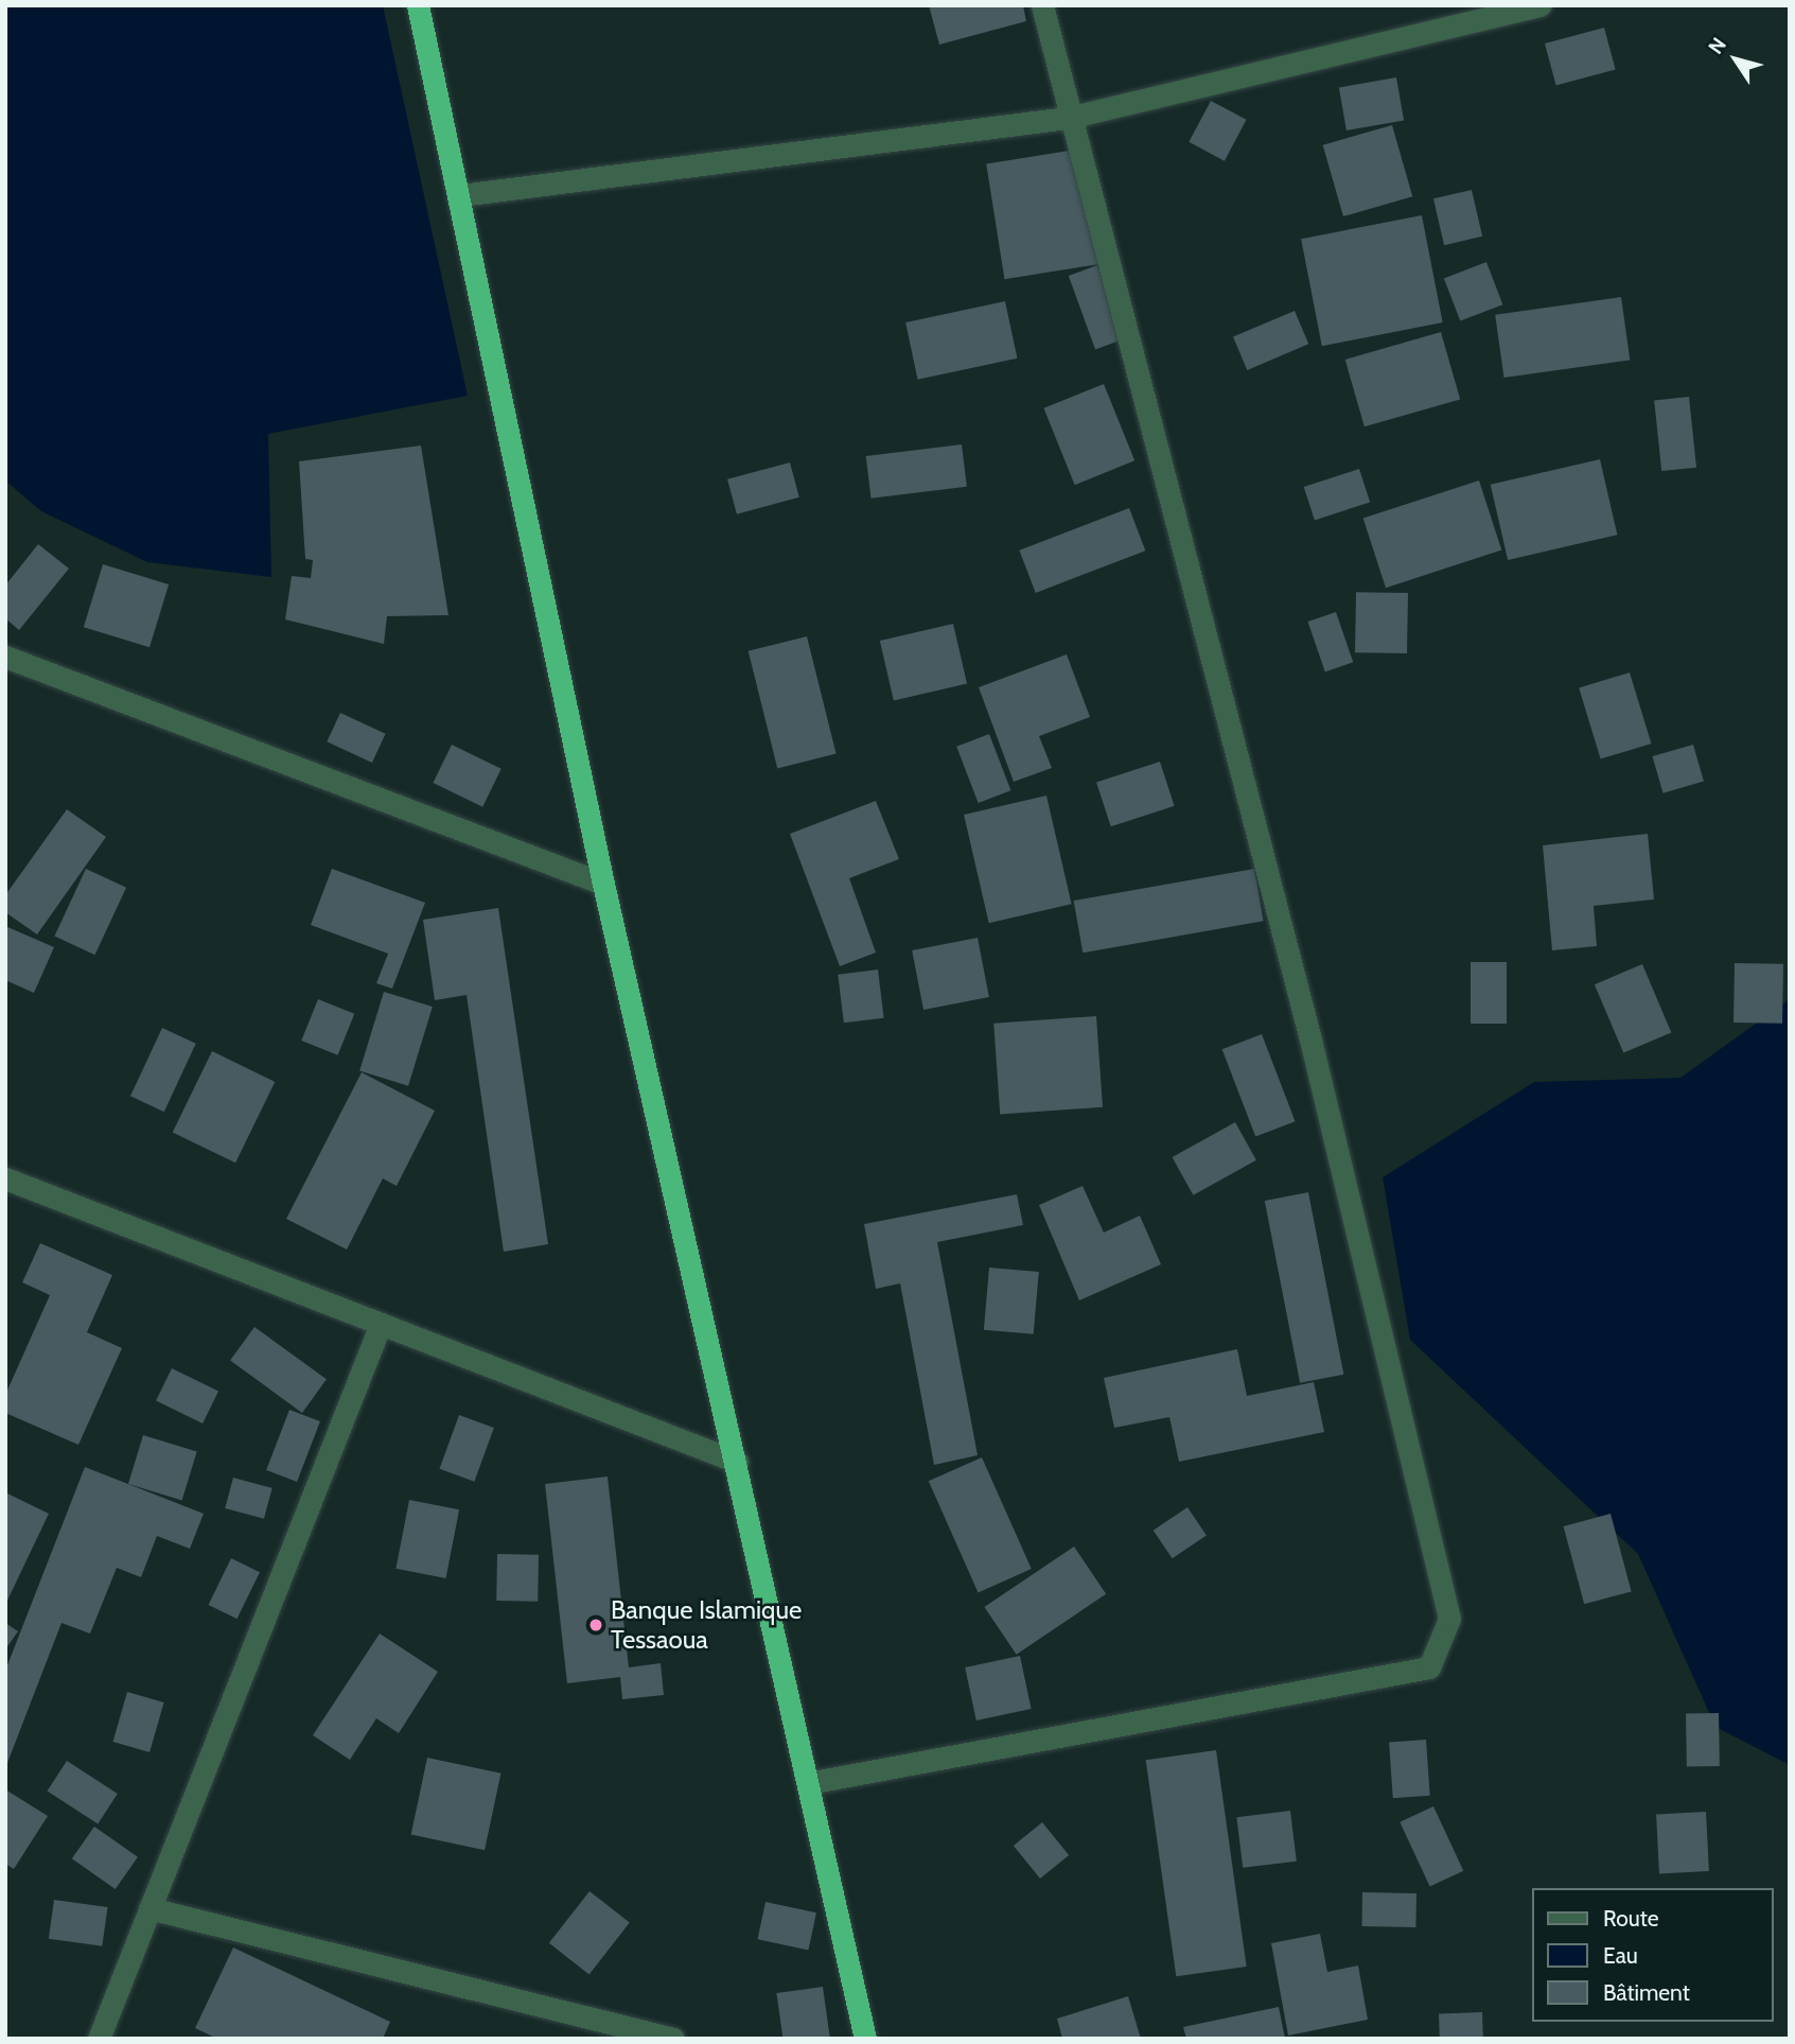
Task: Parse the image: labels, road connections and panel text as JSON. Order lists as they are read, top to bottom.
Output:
{
  "places": ["Banque Islamique Tessaoua"],
  "legend": ["Route", "Eau", "Bâtiment"],
  "north": "top left"
}
